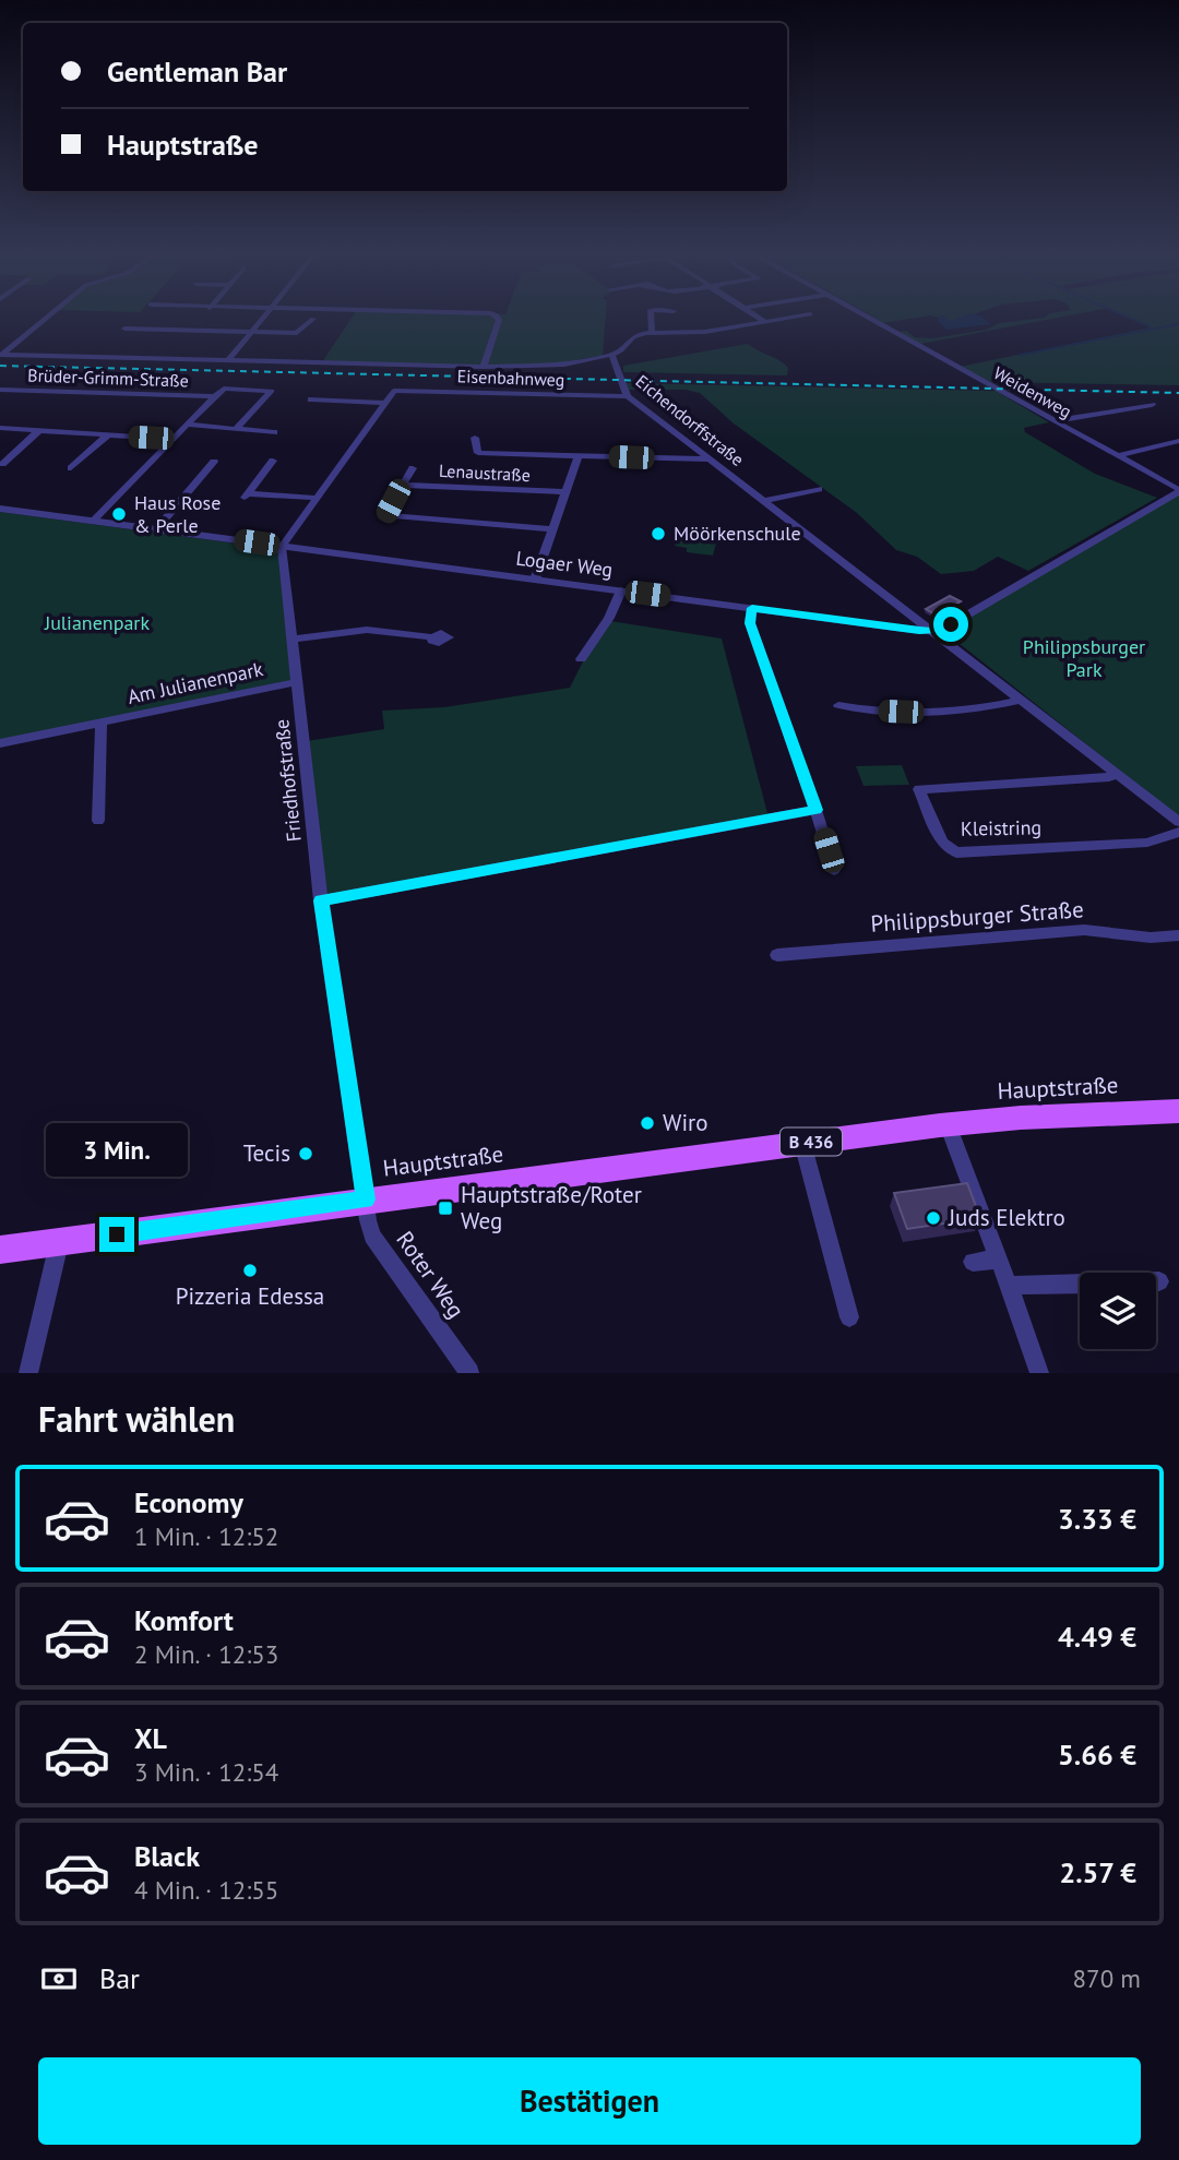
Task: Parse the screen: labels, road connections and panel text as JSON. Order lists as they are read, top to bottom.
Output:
{
  "streets": {
    "main road": ["Hauptstraße", "B 436"],
    "street": [
      "Brüder-Grimm-Straße",
      "Eisenbahnweg",
      "Weidenweg",
      "Eichendorffstraße",
      "Lenaustraße",
      "Logaer Weg",
      "Am Julianenpark",
      "Friedhofstraße",
      "Kleistring",
      "Philippsburger Straße",
      "Roter Weg"
    ]
  },
  "crossings": [
    ["Eisenbahnweg", "Eichendorffstraße"],
    ["Eichendorffstraße", "Logaer Weg"],
    ["Eichendorffstraße", "Kleistring"],
    ["Logaer Weg", "Friedhofstraße"],
    ["Am Julianenpark", "Friedhofstraße"],
    ["Friedhofstraße", "Hauptstraße"],
    ["Friedhofstraße", "Roter Weg"],
    ["Hauptstraße", "Roter Weg"]
  ],
  "parks": ["Julianenpark", "Philippsburger Park"],
  "places": {
    "other": [
      "Haus Rose & Perle",
      "Möörkenschule",
      "Wiro",
      "Tecis",
      "Juds Elektro",
      "Pizzeria Edessa"
    ],
    "transit": ["Hauptstraße/Roter Weg"]
  },
  "page": {
    "banner": ["Gentleman Bar", "Hauptstraße"],
    "bubble": "3 Min.",
    "heading": "Fahrt wählen",
    "list": [
      {
        "name": "Economy",
        "note": "1 Min. · 12:52",
        "value": "3.33 €"
      },
      {
        "name": "Komfort",
        "note": "2 Min. · 12:53",
        "value": "4.49 €"
      },
      {
        "name": "XL",
        "note": "3 Min. · 12:54",
        "value": "5.66 €"
      },
      {
        "name": "Black",
        "note": "4 Min. · 12:55",
        "value": "2.57 €"
      }
    ],
    "pay": ["Bar", "870 m"],
    "buttons": "Bestätigen"
  }
}
